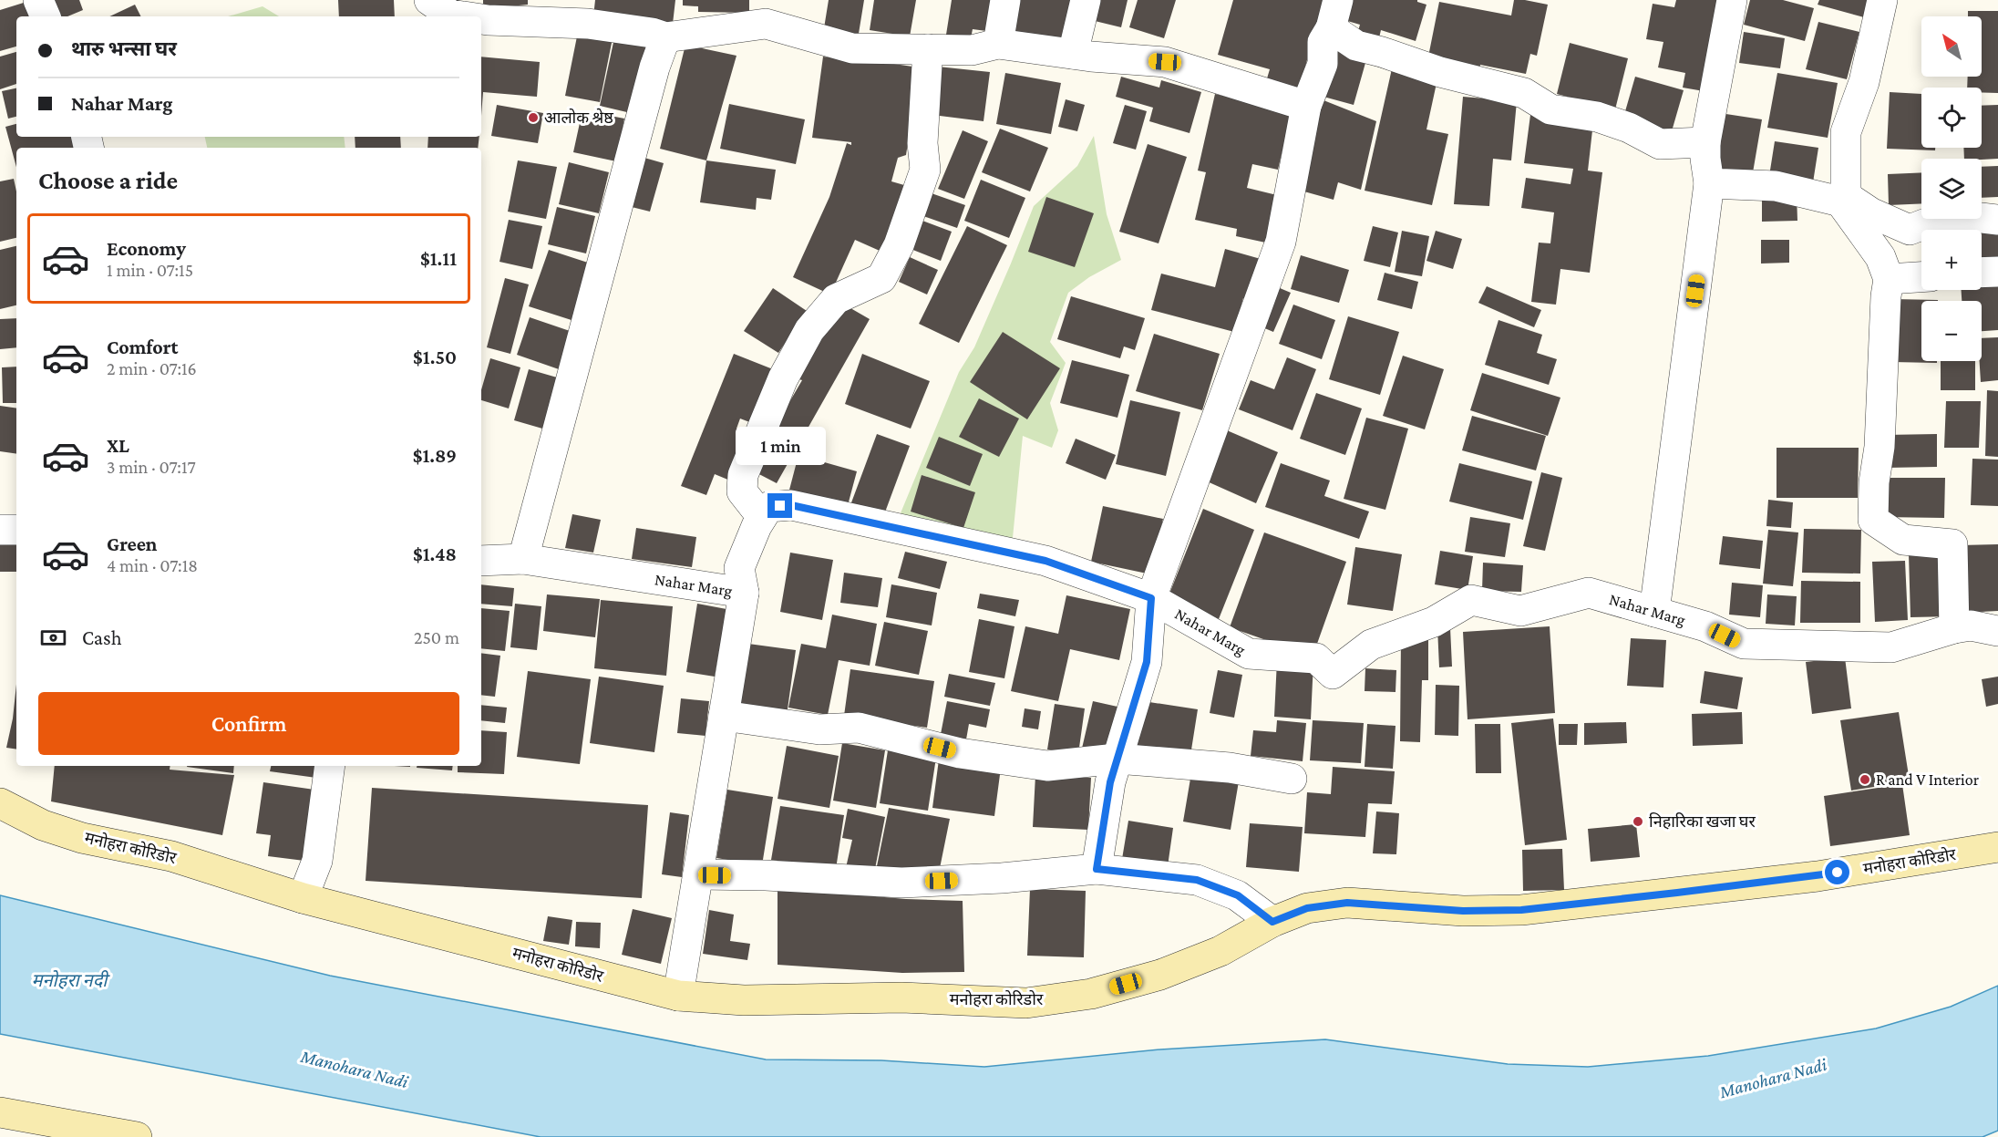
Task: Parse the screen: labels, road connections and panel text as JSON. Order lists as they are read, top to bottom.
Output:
{
  "streets": {
    "main road": ["मनोहरा कोरिडोर"],
    "street": ["Nahar Marg"]
  },
  "water": ["मनोहरा नदी", "Manohara Nadi"],
  "places": ["आलोक श्रेष्ठ", "R and V Interior", "निहारिका खजा घर"],
  "north": "top left",
  "page": {
    "map_buttons": ["+", "−"],
    "banner": ["थारु भन्सा घर", "Nahar Marg"],
    "heading": "Choose a ride",
    "list": [
      {
        "name": "Economy",
        "note": "1 min · 07:15",
        "value": "$1.11"
      },
      {
        "name": "Comfort",
        "note": "2 min · 07:16",
        "value": "$1.50"
      },
      {
        "name": "XL",
        "note": "3 min · 07:17",
        "value": "$1.89"
      },
      {
        "name": "Green",
        "note": "4 min · 07:18",
        "value": "$1.48"
      }
    ],
    "bubble": "1 min",
    "pay": ["Cash", "250 m"],
    "buttons": "Confirm"
  }
}
